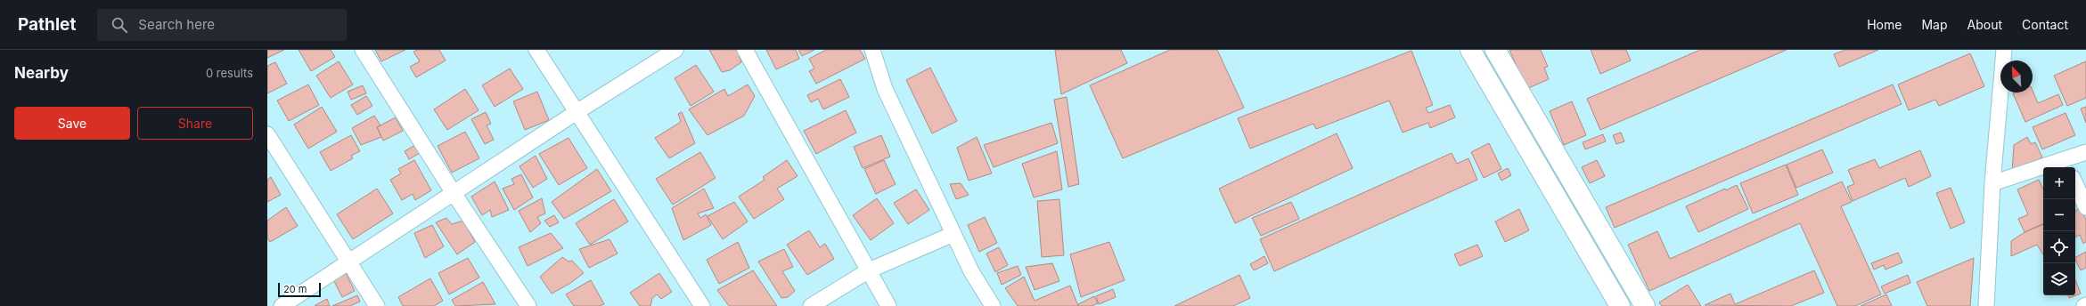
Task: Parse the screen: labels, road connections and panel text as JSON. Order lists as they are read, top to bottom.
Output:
{
  "scale_bar": "20 m",
  "north": "top left",
  "page": {
    "header": "Pathlet",
    "search": "Search here",
    "nav": [
      "Home",
      "Map",
      "About",
      "Contact"
    ],
    "heading": ["Nearby", "0 results"],
    "buttons": ["Save", "Share"],
    "map_buttons": ["+", "−"],
    "scale": "20 m"
  }
}
